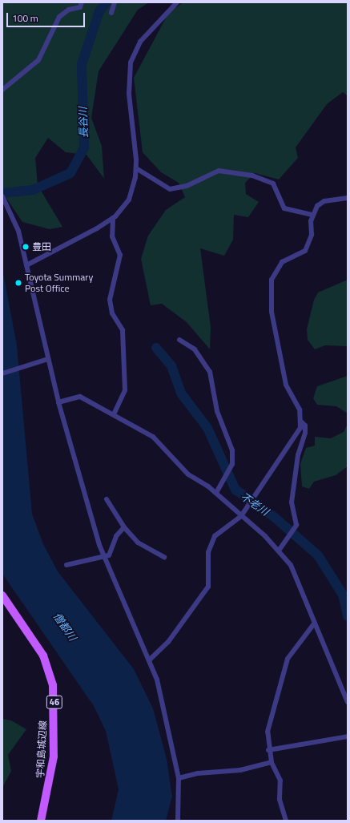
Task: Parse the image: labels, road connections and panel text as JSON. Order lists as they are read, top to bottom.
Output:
{
  "streets": {
    "main road": ["46", "宇和島城辺線"]
  },
  "water": ["長谷川", "不老川", "僧都川"],
  "places": ["豊田", "Toyota Summary Post Office"],
  "scale_bar": "100 m"
}
